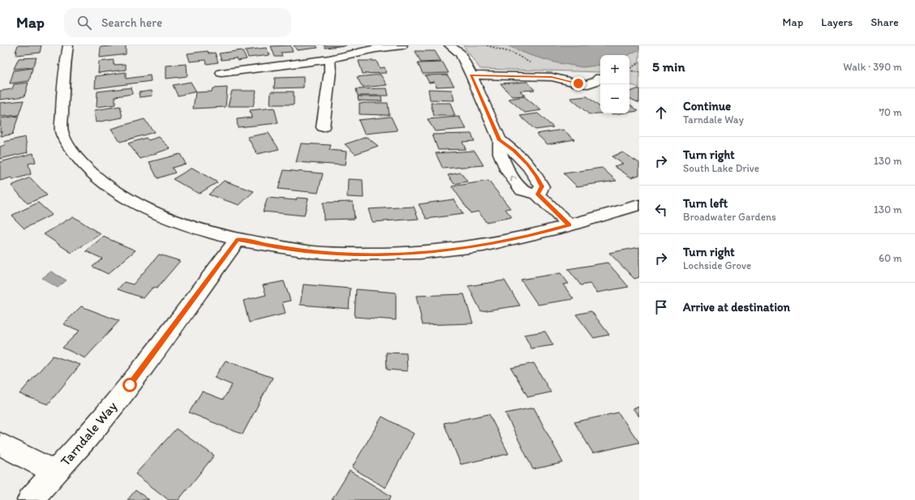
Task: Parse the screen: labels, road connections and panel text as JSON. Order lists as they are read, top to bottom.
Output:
{
  "streets": {
    "street": ["Tarndale Way"]
  },
  "page": {
    "header": "Map",
    "search": "Search here",
    "nav": ["Map", "Layers", "Share"],
    "heading": ["5 min", "Walk · 390 m"],
    "map_buttons": ["+", "−"],
    "list": [
      ["Continue", "Tarndale Way", "70 m"],
      ["Turn right", "South Lake Drive", "130 m"],
      ["Turn left", "Broadwater Gardens", "130 m"],
      ["Turn right", "Lochside Grove", "60 m"],
      "Arrive at destination"
    ]
  }
}
